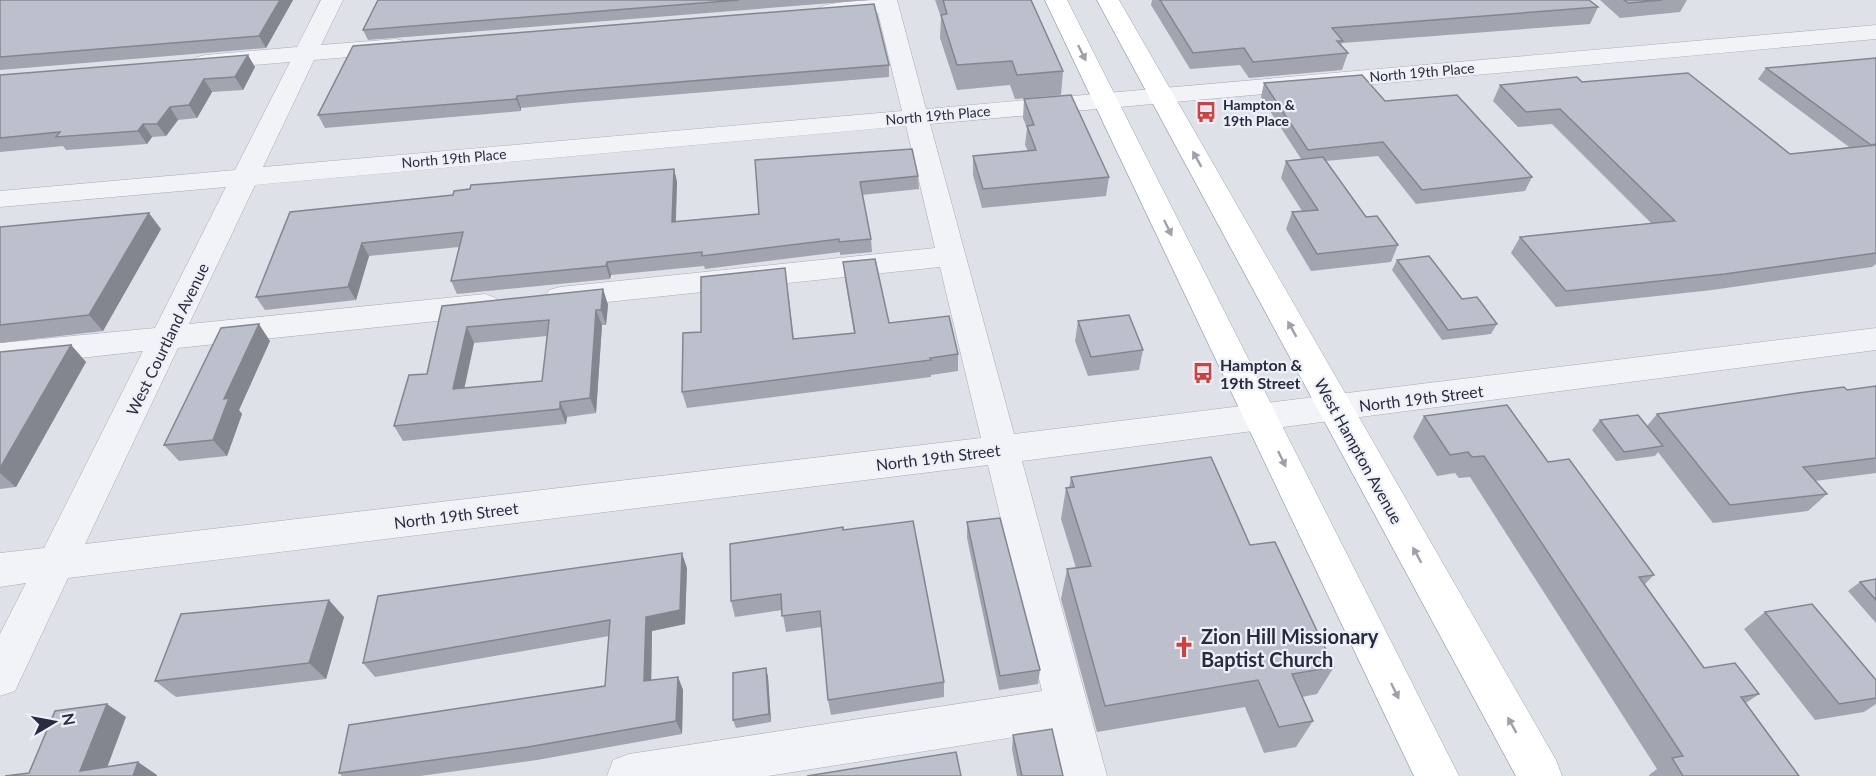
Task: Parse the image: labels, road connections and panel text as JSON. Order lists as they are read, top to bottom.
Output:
{
  "streets": {
    "main road": ["West Hampton Avenue"],
    "street": ["North 19th Place", "West Courtland Avenue", "North 19th Street"]
  },
  "crossings": [
    ["North 19th Place", "West Courtland Avenue"],
    ["North 19th Place", "West Hampton Avenue"],
    ["West Courtland Avenue", "North 19th Street"],
    ["North 19th Street", "West Hampton Avenue"]
  ],
  "places": {
    "bus stop": ["Hampton & 19th Place", "Hampton & 19th Street"],
    "church": ["Zion Hill Missionary Baptist Church"]
  },
  "north": "right"
}
